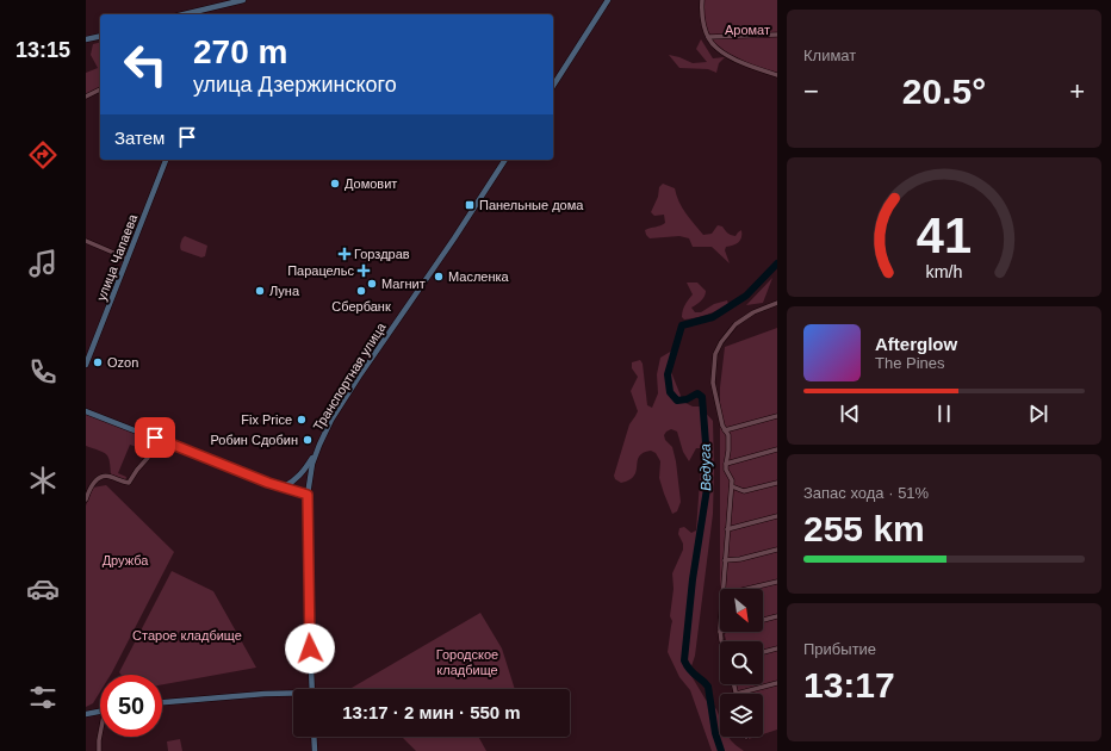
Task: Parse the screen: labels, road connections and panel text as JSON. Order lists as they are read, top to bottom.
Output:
{
  "streets": {
    "street": ["улица Чапаева", "Транспортная улица"]
  },
  "water": ["Ведуга"],
  "parks": [
    "Аромат",
    "Дружба",
    "Старое кладбище",
    "Городское кладбище"
  ],
  "places": {
    "other": [
      "Домовит",
      "Масленка",
      "Магнит",
      "Луна",
      "Сбербанк",
      "Ozon",
      "Fix Price",
      "Робин Сдобин"
    ],
    "transit": ["Панельные дома"],
    "health": ["Горздрав", "Парацельс"]
  },
  "north": "bottom right",
  "page": {
    "tabs": "13:15",
    "tile": [
      "Климат",
      ["Запас хода · 51%", "255 km"],
      ["Прибытие", "13:17"]
    ],
    "turn": ["270 m", "улица Дзержинского"],
    "heat": ["−", "20.5°", "+"],
    "then": "Затем",
    "song": ["Afterglow", "The Pines"],
    "limit": "50",
    "trip": "13:17 · 2 мин · 550 m",
    "gauge": ["41", "km/h"]
  }
}
